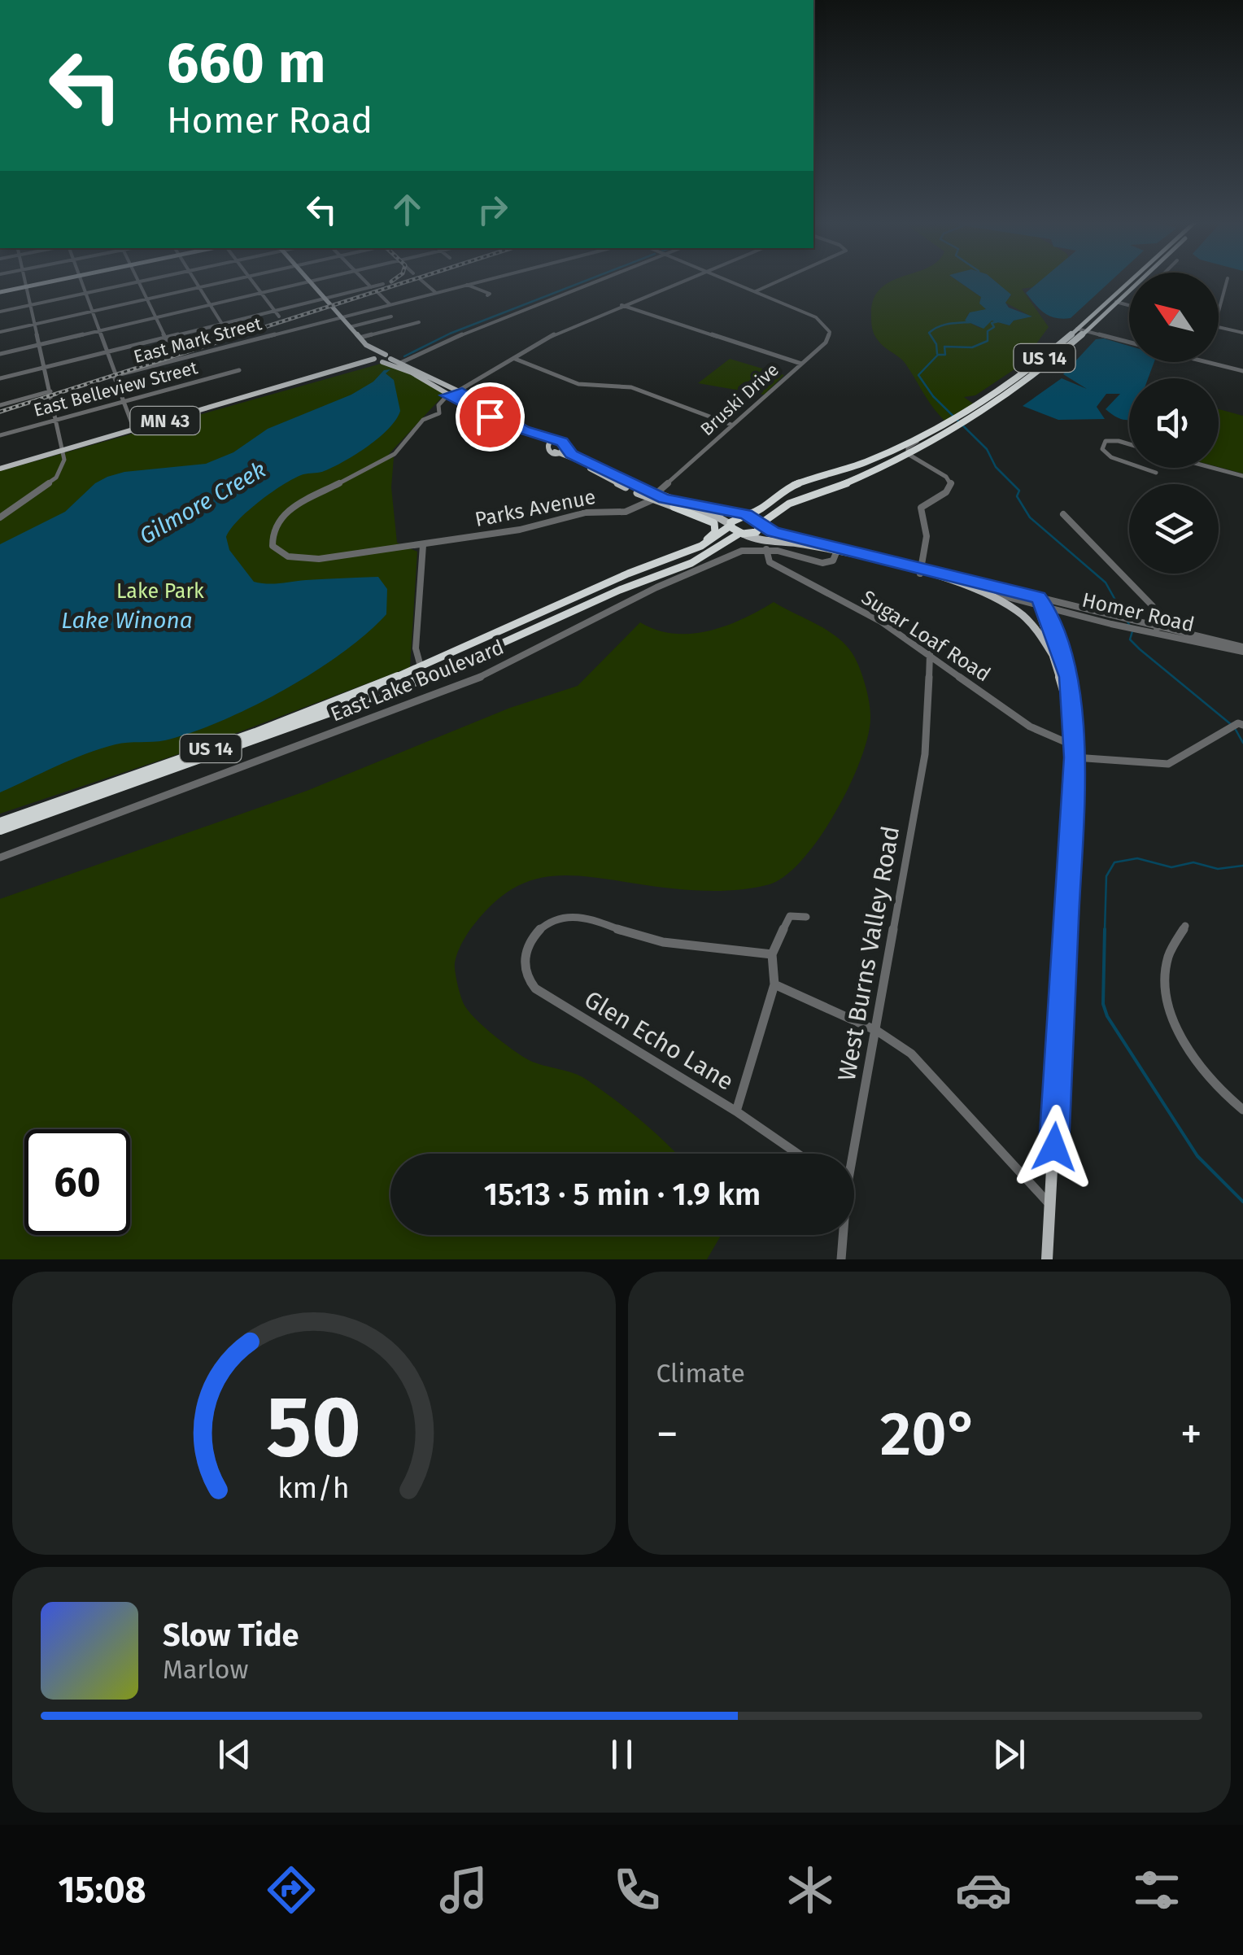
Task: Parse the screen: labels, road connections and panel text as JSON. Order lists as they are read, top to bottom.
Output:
{
  "streets": {
    "highway": ["US 14"],
    "main road": ["MN 43", "Homer Road"],
    "street": [
      "East Mark Street",
      "East Belleview Street",
      "Bruski Drive",
      "Parks Avenue",
      "Sugar Loaf Road",
      "East Lake Boulevard",
      "West Burns Valley Road",
      "Glen Echo Lane"
    ]
  },
  "crossings": [
    ["Bruski Drive", "Parks Avenue"],
    ["Homer Road", "East Lake Boulevard"],
    ["Sugar Loaf Road", "East Lake Boulevard"],
    ["Sugar Loaf Road", "West Burns Valley Road"]
  ],
  "water": ["Gilmore Creek", "Lake Winona"],
  "parks": ["Lake Park"],
  "north": "top left",
  "page": {
    "turn": ["660 m", "Homer Road"],
    "limit": "60",
    "trip": "15:13 · 5 min · 1.9 km",
    "tile": "Climate",
    "heat": ["−", "20°", "+"],
    "song": ["Slow Tide", "Marlow"],
    "tabs": "15:08",
    "gauge": ["50", "km/h"]
  }
}
